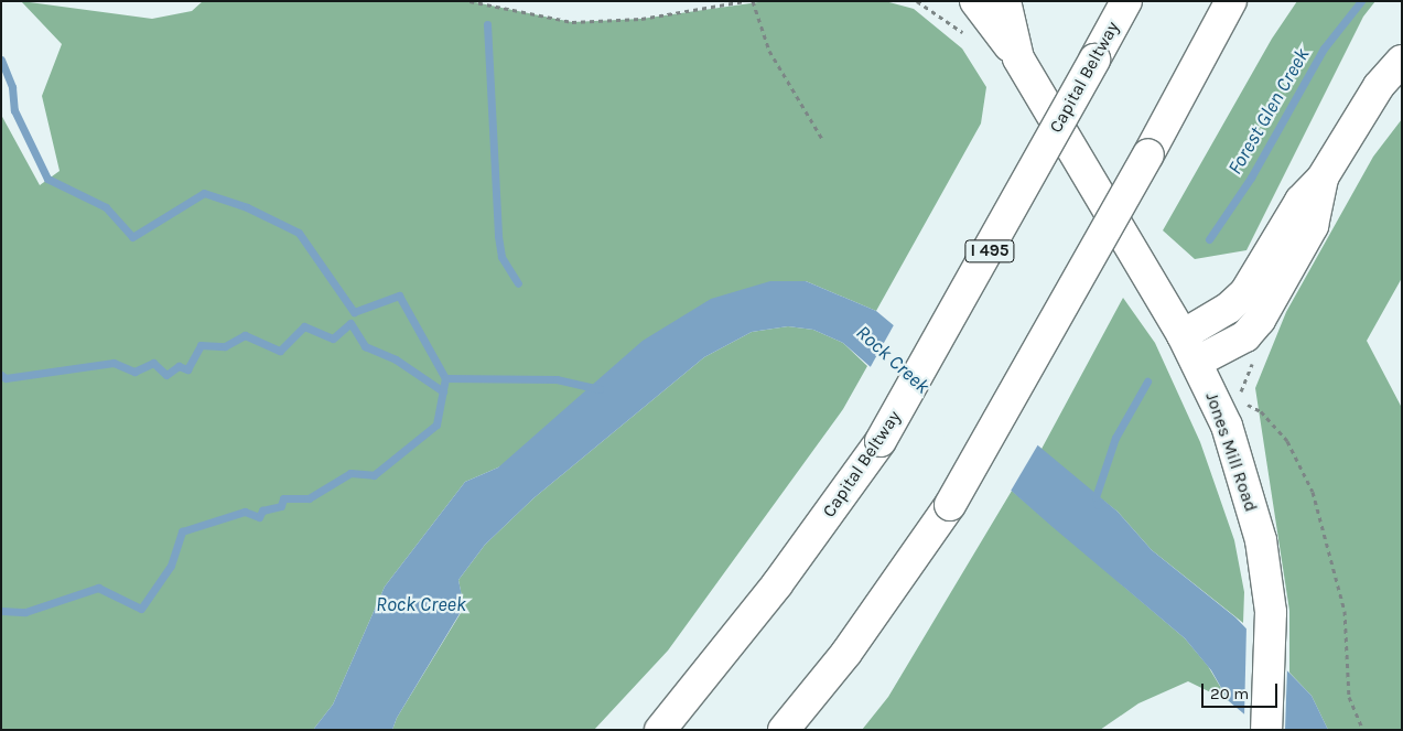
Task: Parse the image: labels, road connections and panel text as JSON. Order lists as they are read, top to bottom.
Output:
{
  "streets": {
    "main road": ["Capital Beltway", "I 495", "Jones Mill Road"]
  },
  "water": ["Forest Glen Creek", "Rock Creek"],
  "scale_bar": "20 m"
}
